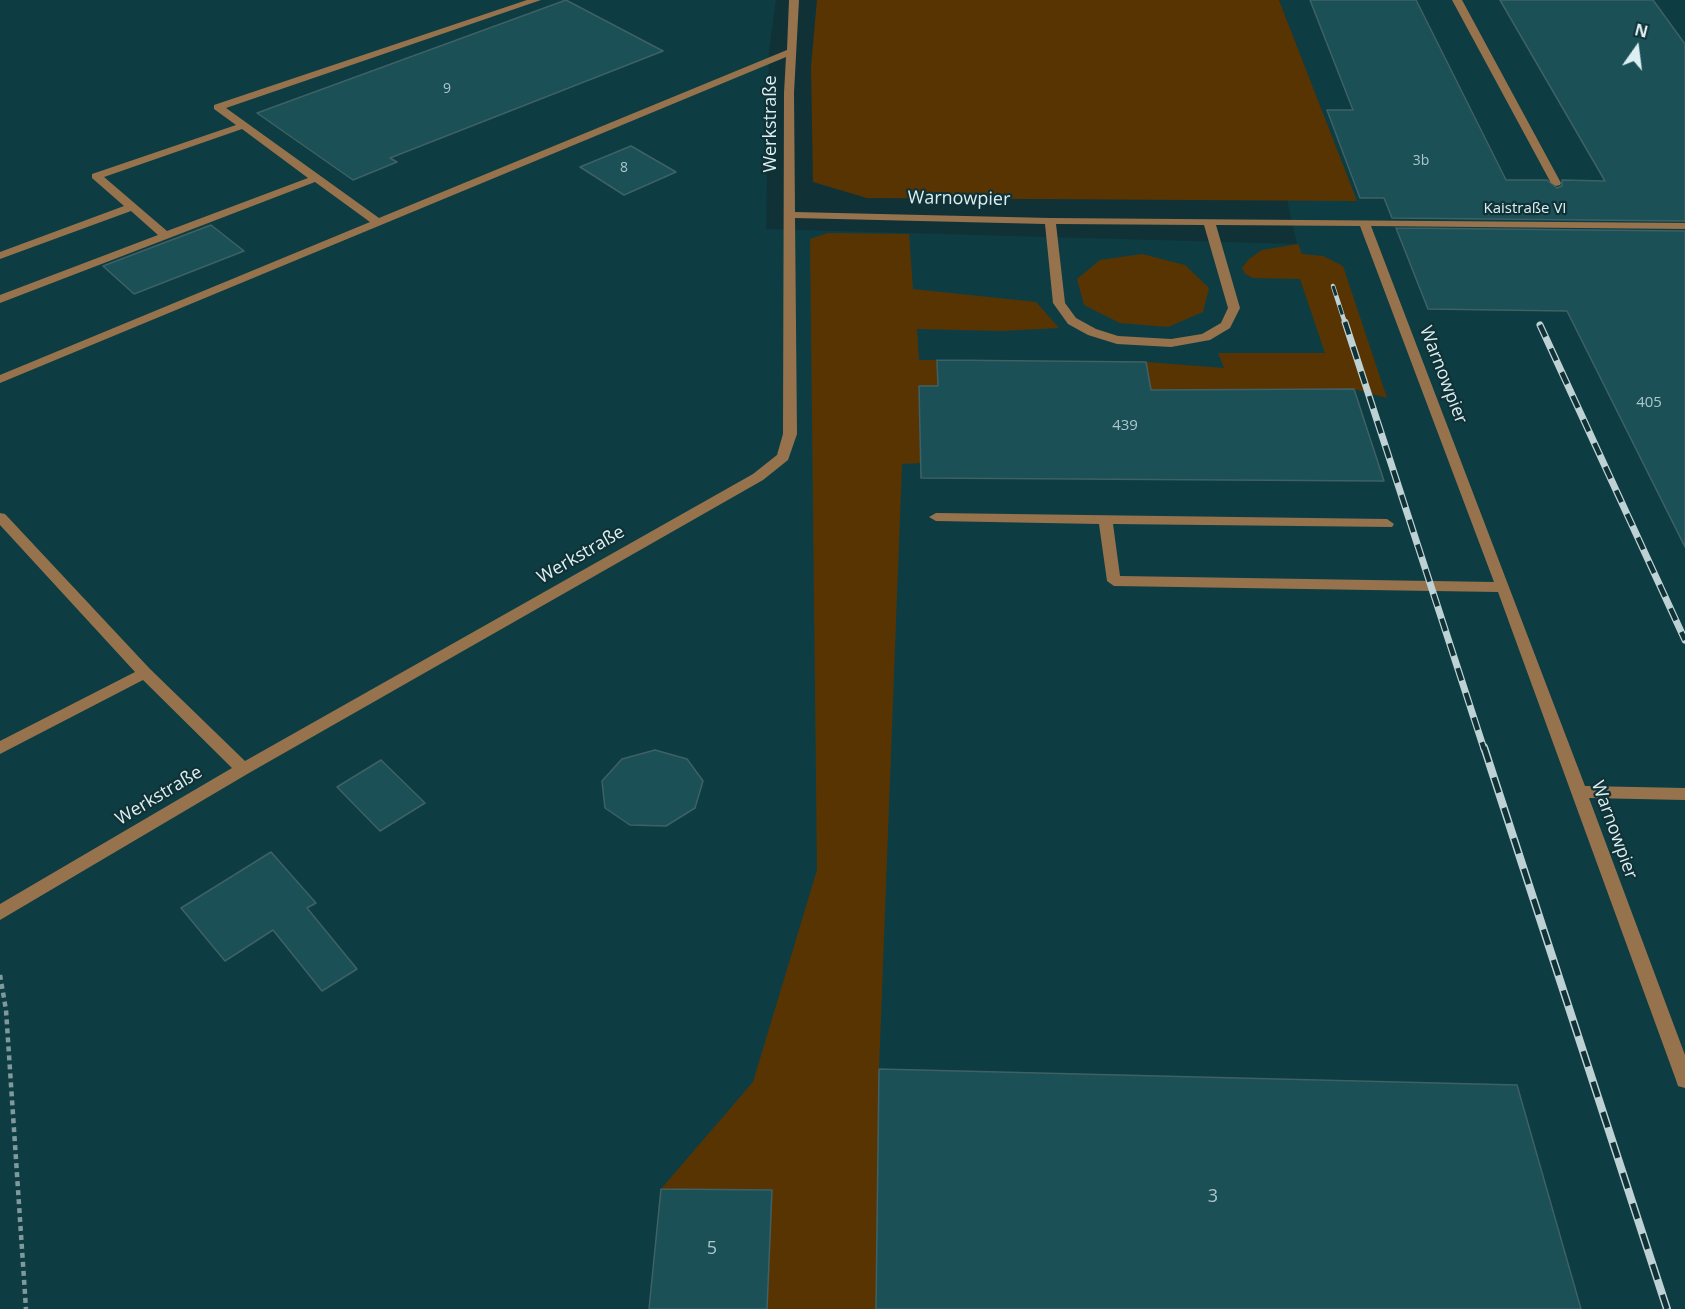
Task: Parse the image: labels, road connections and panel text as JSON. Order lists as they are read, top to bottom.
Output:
{
  "streets": {
    "street": ["Werkstraße", "Warnowpier", "Kaistraße VI"]
  },
  "crossings": [
    ["Werkstraße", "Warnowpier"],
    ["Warnowpier", "Kaistraße VI"]
  ],
  "house_numbers": [
    "9",
    "3b",
    "8",
    "405",
    "439",
    "3",
    "5"
  ],
  "north": "top"
}
